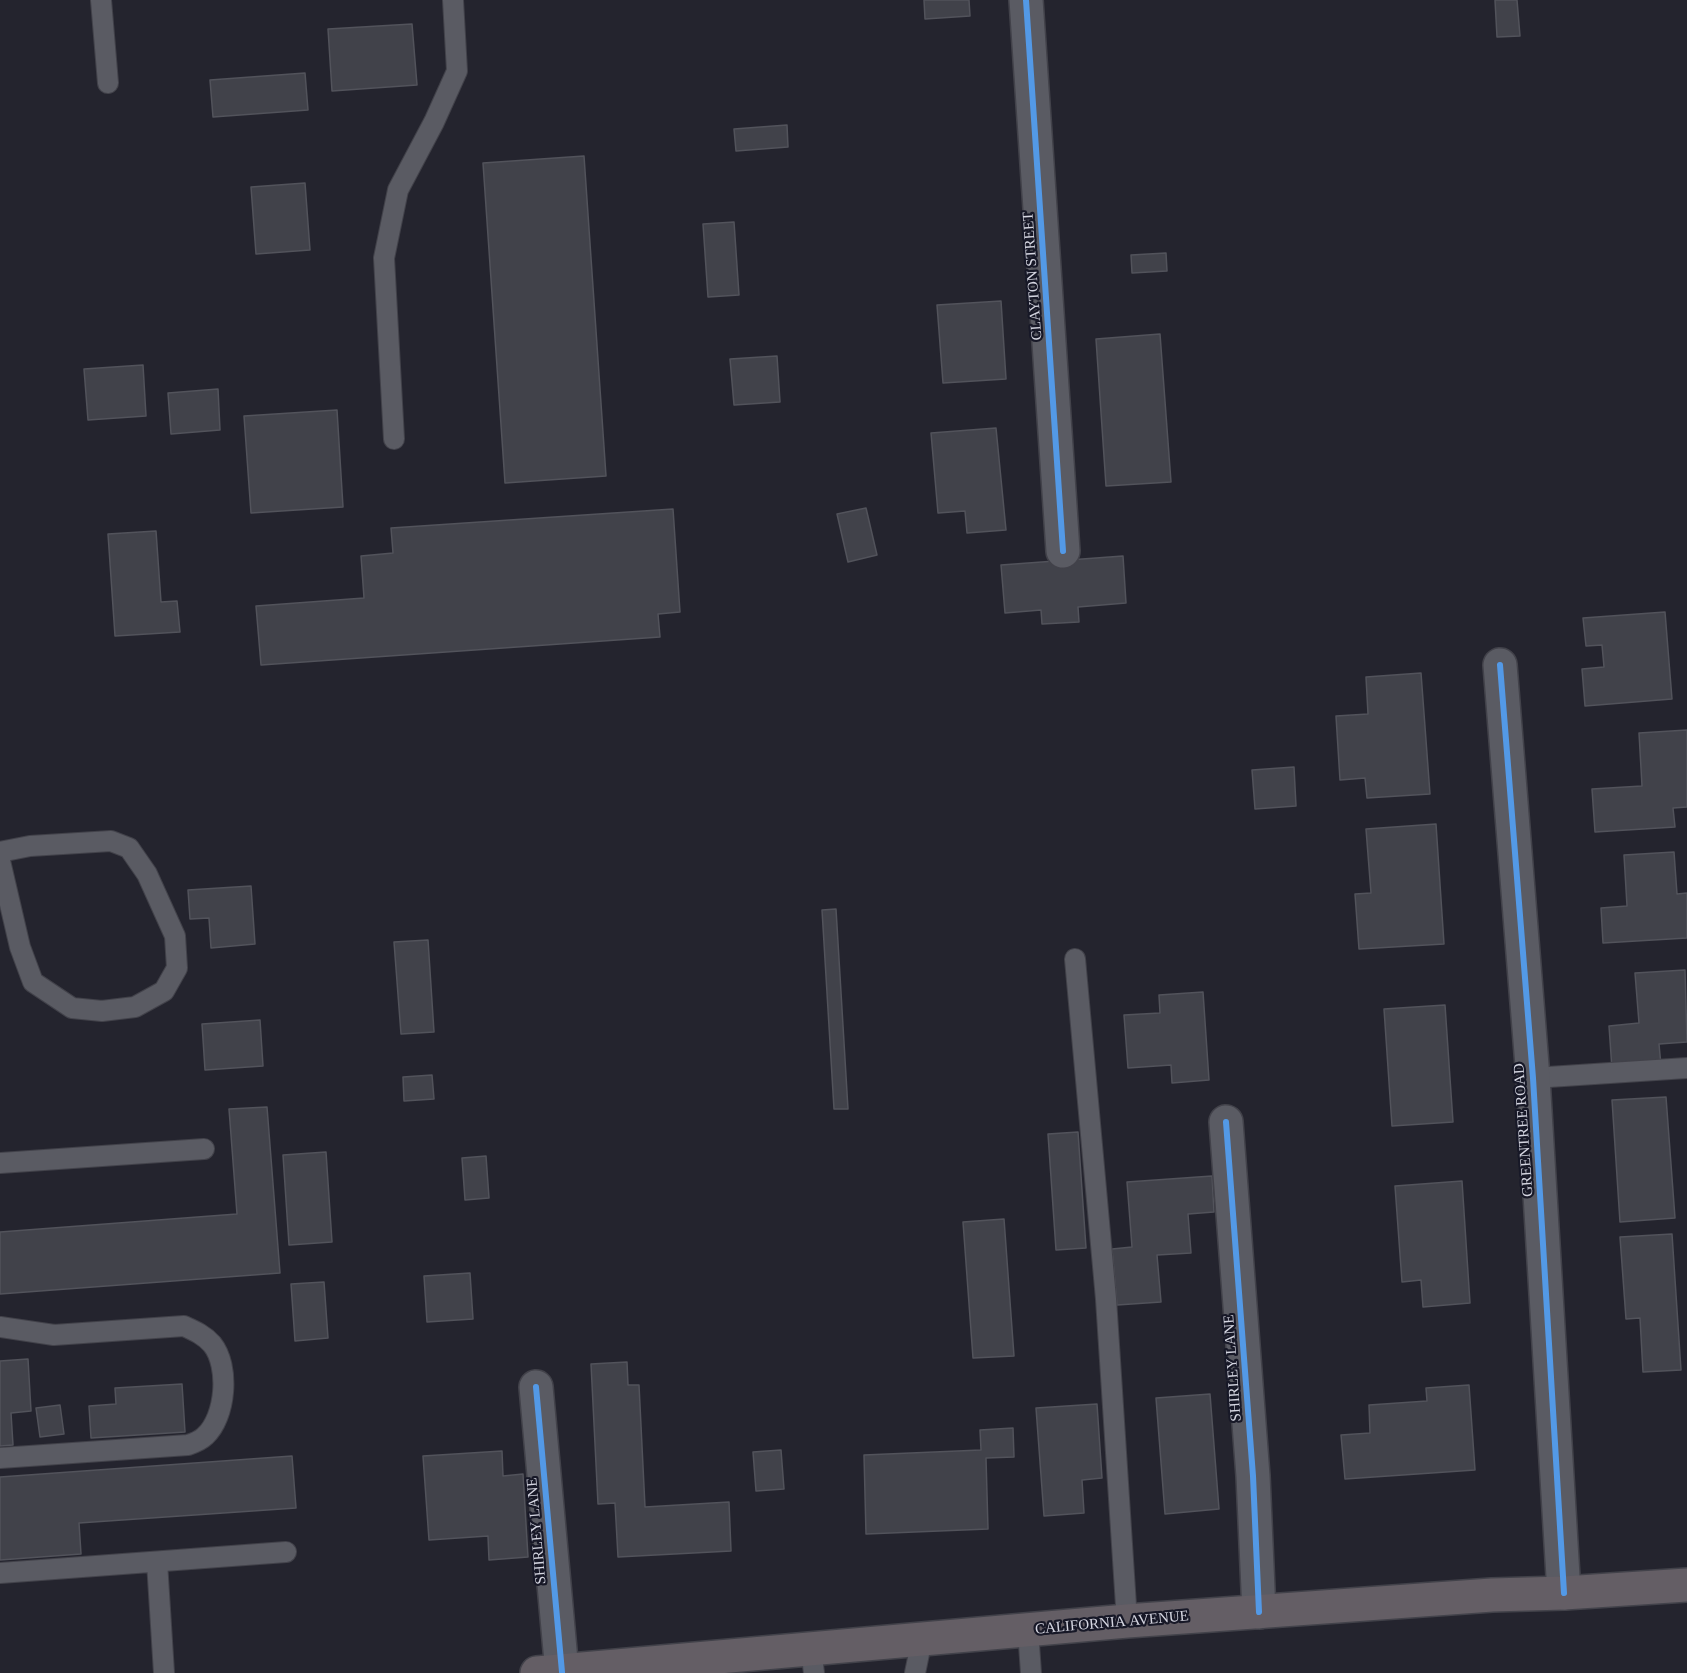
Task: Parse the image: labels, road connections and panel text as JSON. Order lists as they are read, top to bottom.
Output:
{
  "streets": {
    "main road": ["CALIFORNIA AVENUE"],
    "street": ["CLAYTON STREET", "GREENTREE ROAD", "SHIRLEY LANE"]
  },
  "crossings": [
    ["GREENTREE ROAD", "CALIFORNIA AVENUE"],
    ["SHIRLEY LANE", "CALIFORNIA AVENUE"]
  ]
}
